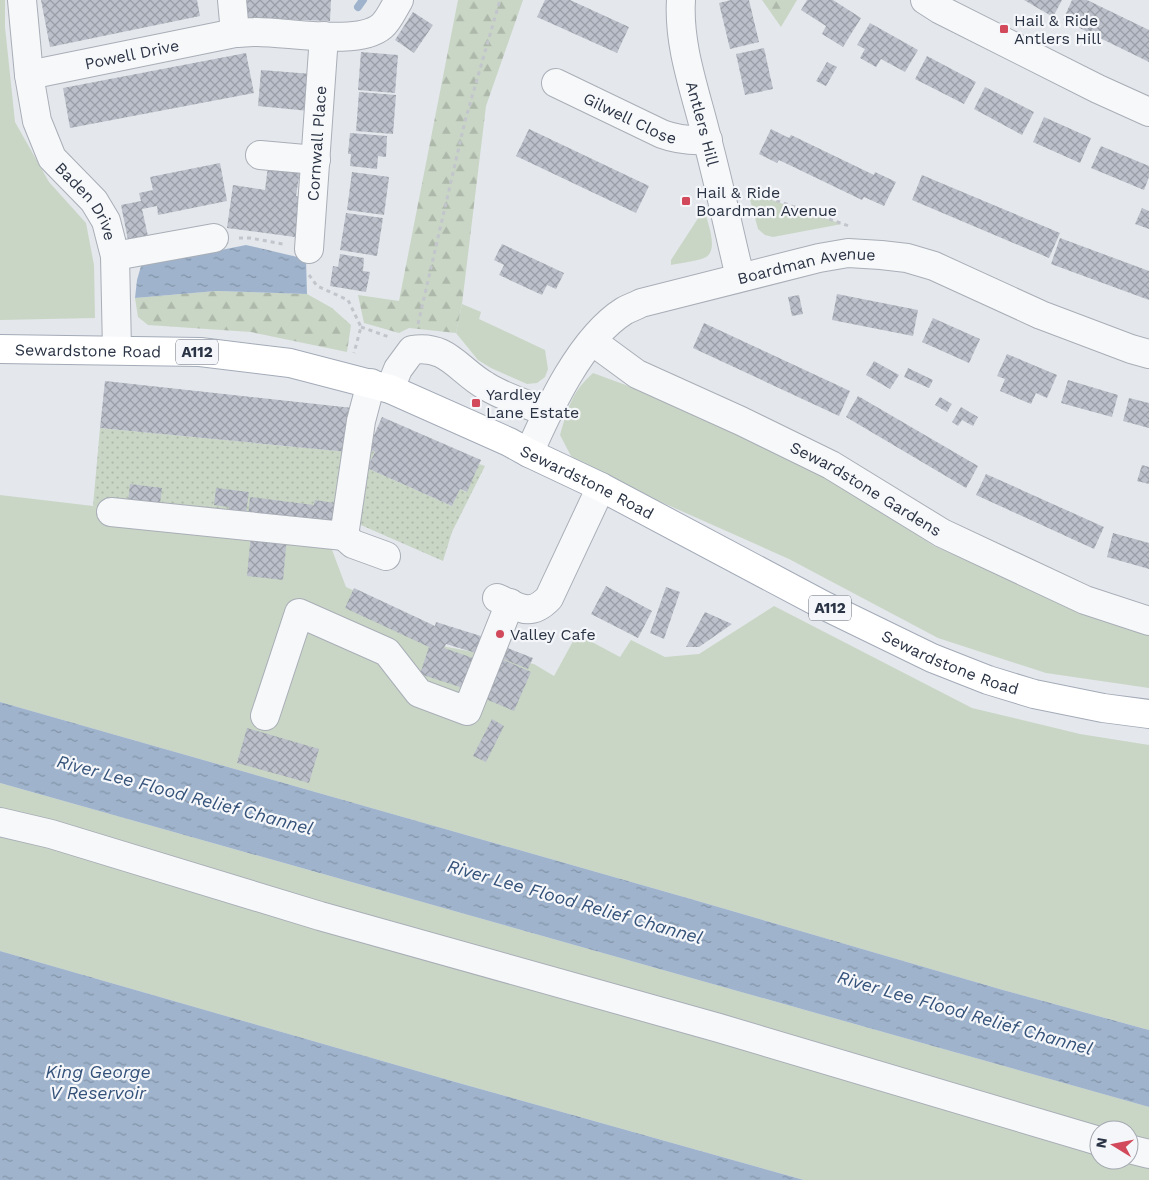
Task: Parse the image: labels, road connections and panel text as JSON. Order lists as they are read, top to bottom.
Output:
{
  "streets": {
    "main road": ["Sewardstone Road", "A112"],
    "street": [
      "Powell Drive",
      "Gilwell Close",
      "Antlers Hill",
      "Cornwall Place",
      "Baden Drive",
      "Boardman Avenue",
      "Sewardstone Gardens"
    ]
  },
  "crossings": [
    ["Powell Drive", "Cornwall Place"],
    ["Powell Drive", "Baden Drive"],
    ["Gilwell Close", "Antlers Hill"],
    ["Antlers Hill", "Boardman Avenue"],
    ["Baden Drive", "Sewardstone Road"],
    ["Boardman Avenue", "Sewardstone Road"],
    ["Boardman Avenue", "Sewardstone Gardens"]
  ],
  "water": ["River Lee Flood Relief Channel", "King George V Reservoir"],
  "places": {
    "transit": ["Hail & Ride Antlers Hill", "Hail & Ride Boardman Avenue", "Yardley Lane Estate"],
    "other": ["Valley Cafe"]
  },
  "north": "left"
}
